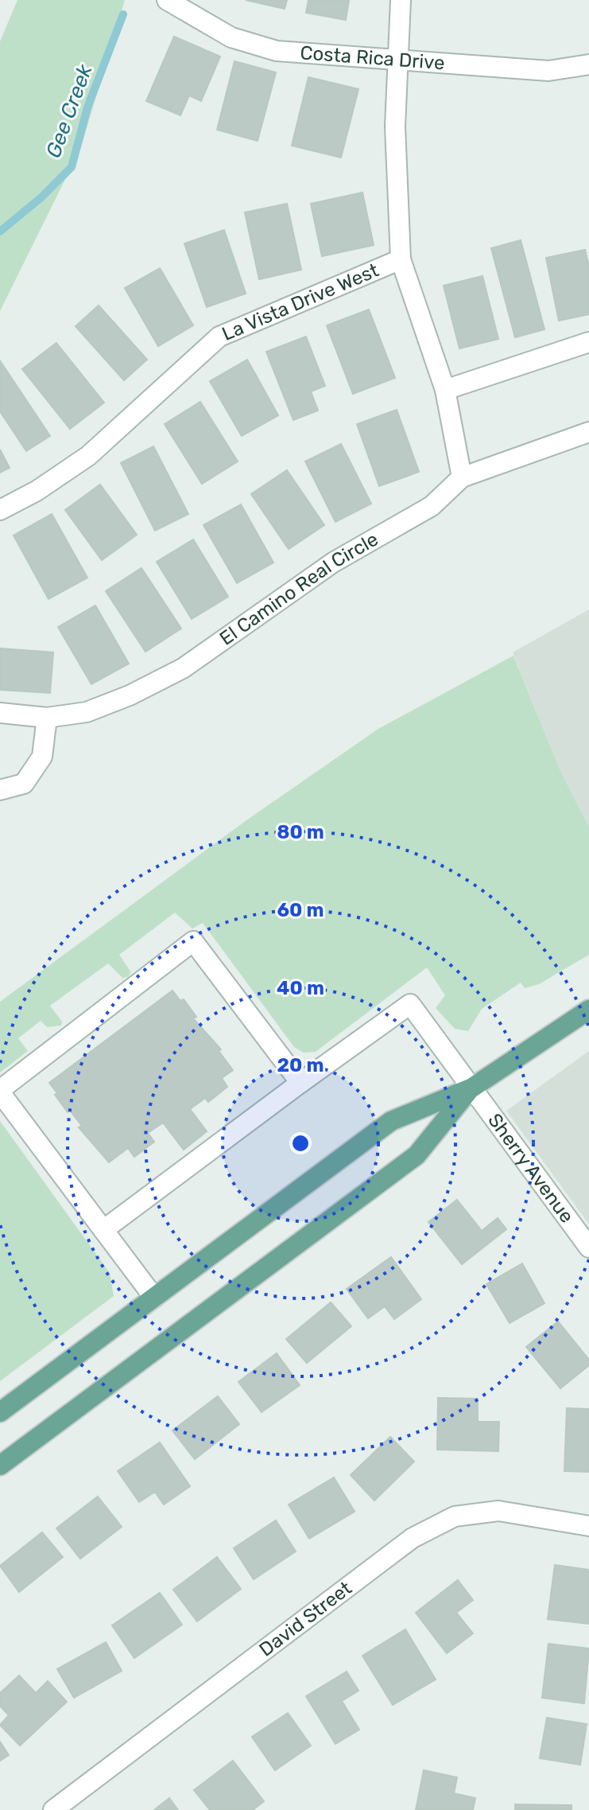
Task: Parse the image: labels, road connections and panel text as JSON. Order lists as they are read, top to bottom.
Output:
{
  "streets": {
    "street": [
      "Costa Rica Drive",
      "La Vista Drive West",
      "El Camino Real Circle",
      "Sherry Avenue",
      "David Street"
    ]
  },
  "crossings": [
    ["Costa Rica Drive", "La Vista Drive West"]
  ],
  "water": ["Gee Creek"],
  "rings": [
    "80 m",
    "60 m",
    "40 m",
    "20 m"
  ]
}
